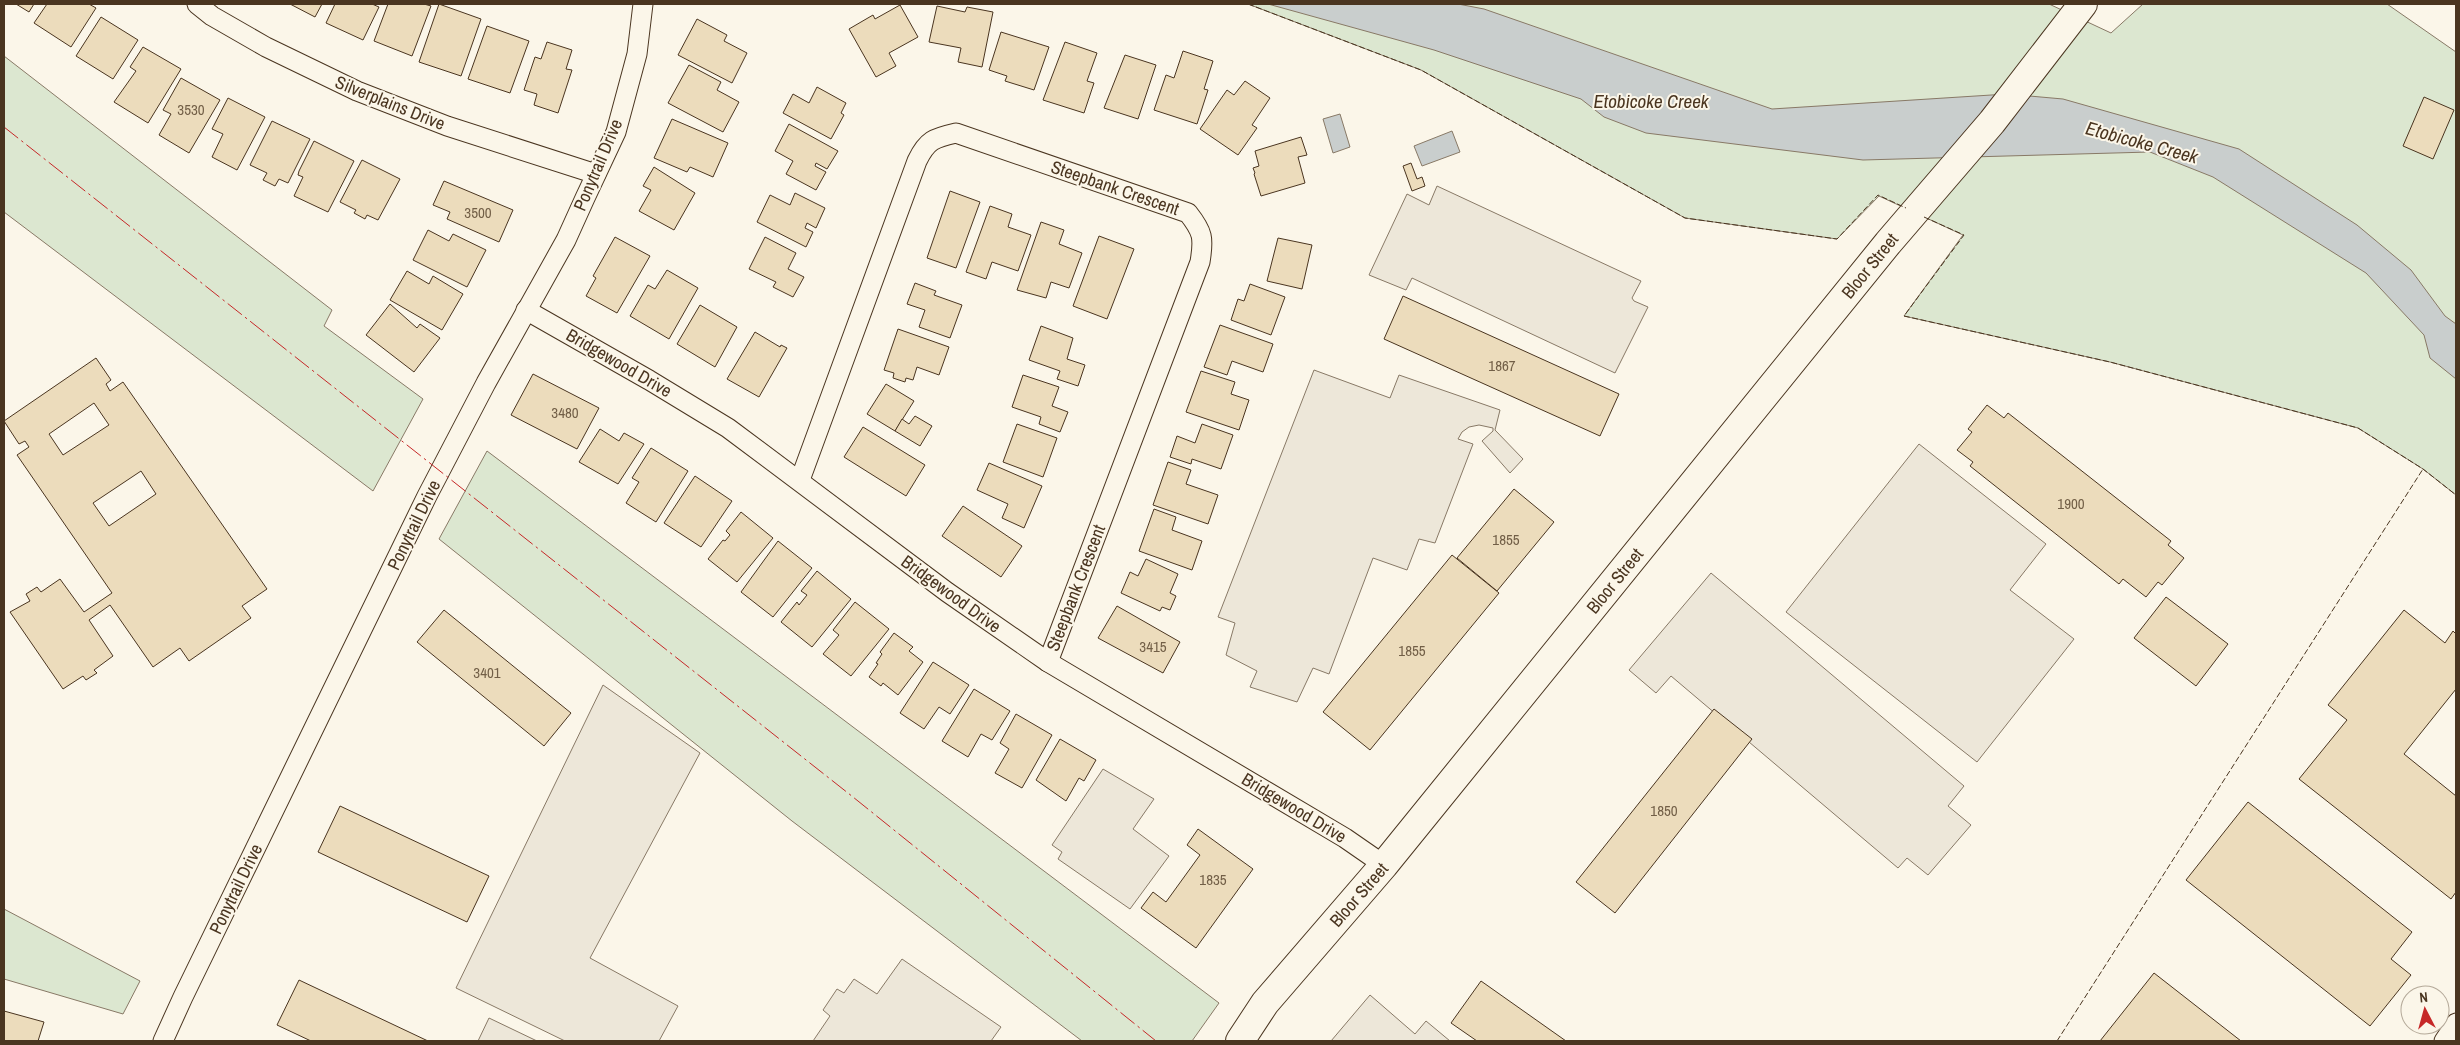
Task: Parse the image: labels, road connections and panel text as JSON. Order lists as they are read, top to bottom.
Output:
{
  "streets": {
    "main road": ["Bloor Street"],
    "street": [
      "Silverplains Drive",
      "Ponytrail Drive",
      "Steepbank Crescent",
      "Bridgewood Drive"
    ]
  },
  "crossings": [
    ["Silverplains Drive", "Ponytrail Drive"],
    ["Ponytrail Drive", "Bridgewood Drive"],
    ["Steepbank Crescent", "Bridgewood Drive"],
    ["Bloor Street", "Bridgewood Drive"]
  ],
  "water": ["Etobicoke Creek"],
  "house_numbers": [
    "3530",
    "3500",
    "1867",
    "3480",
    "1900",
    "1855",
    "3415",
    "1855",
    "3401",
    "1850",
    "1835"
  ],
  "north": "top"
}
